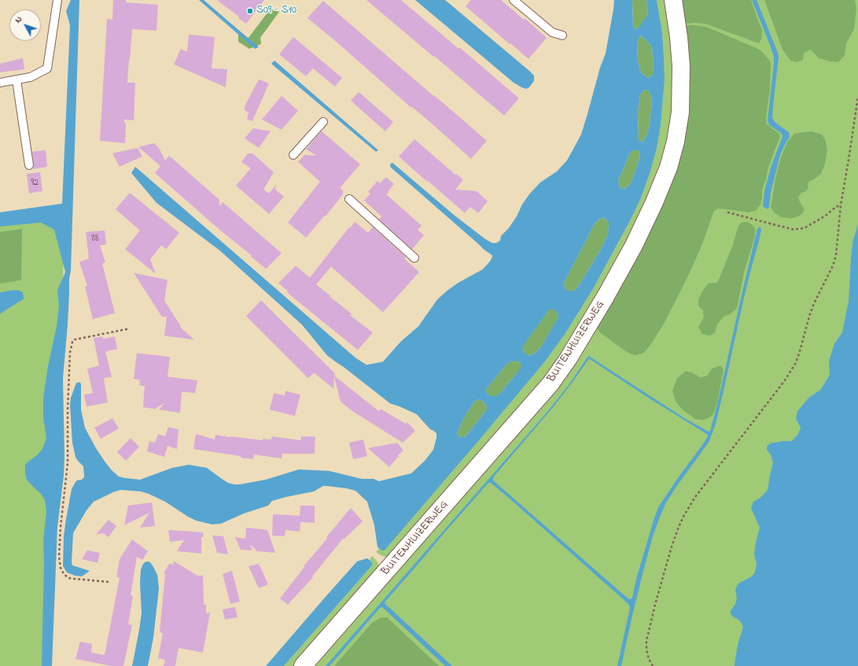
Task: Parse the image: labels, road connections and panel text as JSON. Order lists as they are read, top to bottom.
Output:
{
  "streets": {
    "street": ["BUITENHUIZERWEG"]
  },
  "places": ["S09 - S10"],
  "house_numbers": ["92", "88"],
  "north": "top left"
}
